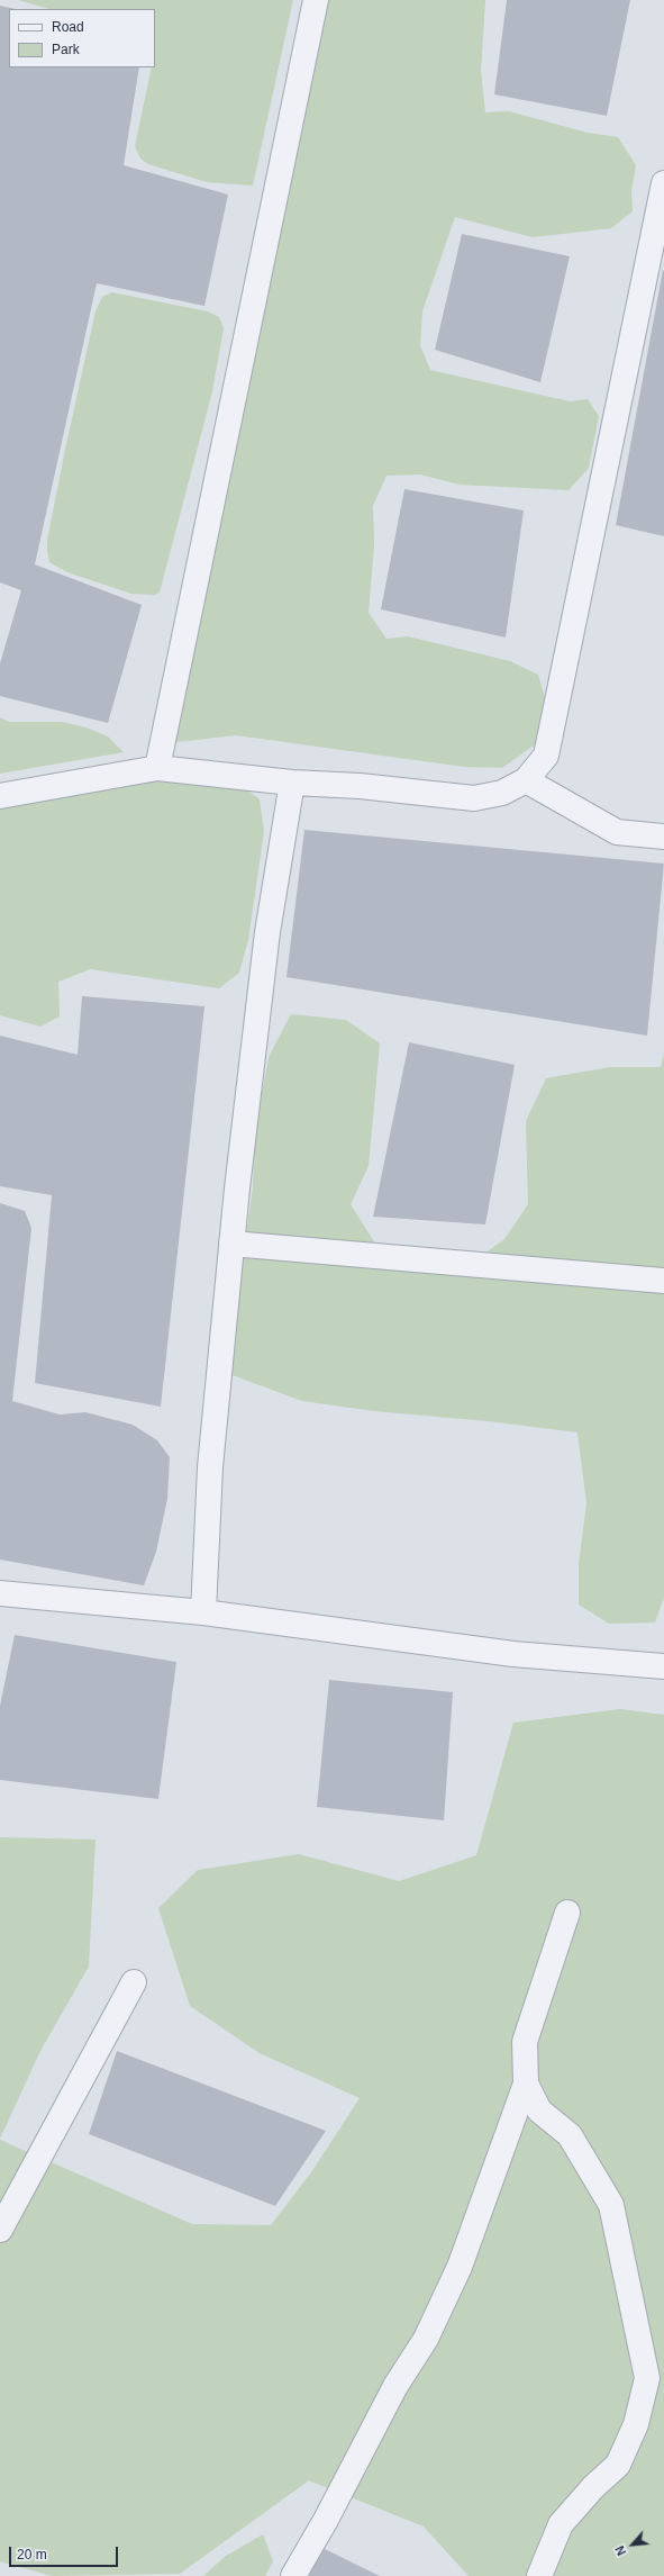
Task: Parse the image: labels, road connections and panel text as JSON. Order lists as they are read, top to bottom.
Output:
{
  "legend": ["Road", "Park"],
  "scale_bar": "20 m",
  "north": "bottom left"
}
